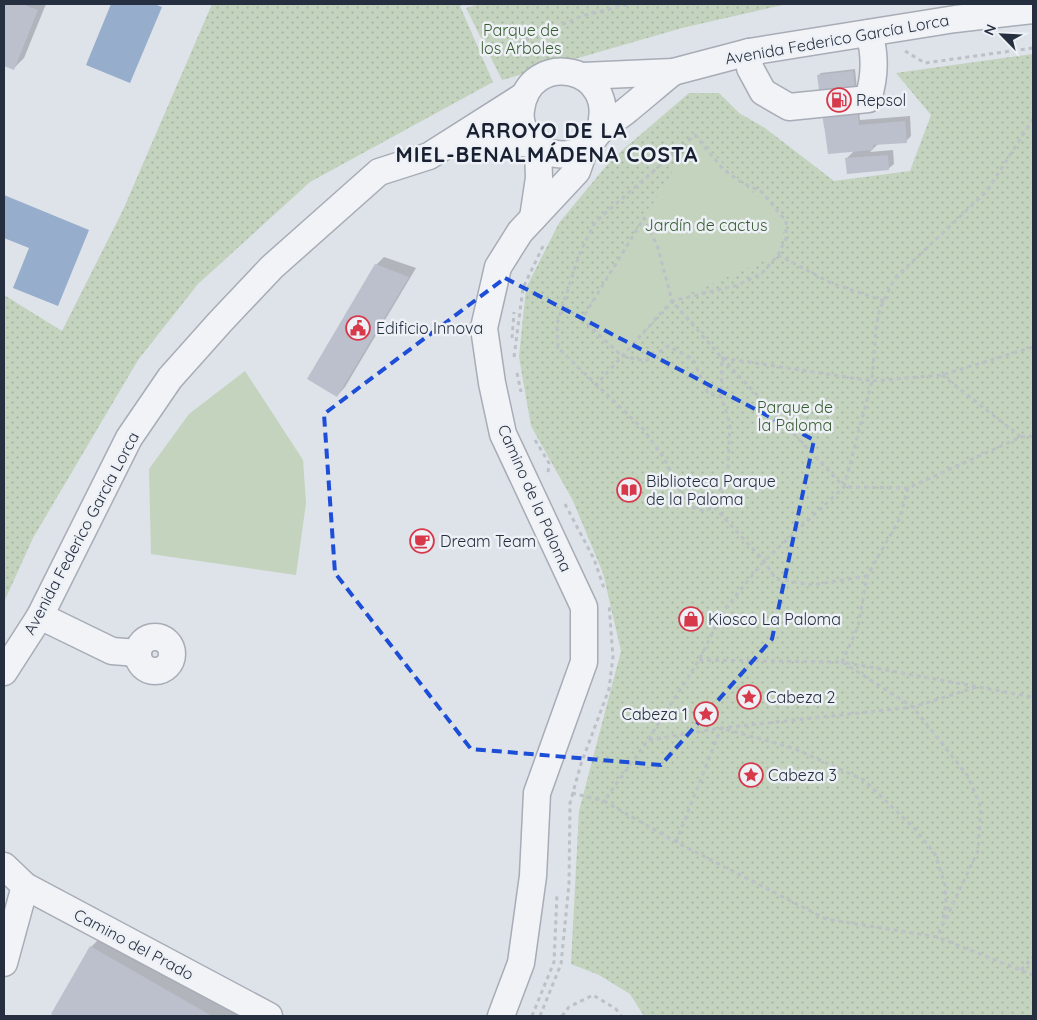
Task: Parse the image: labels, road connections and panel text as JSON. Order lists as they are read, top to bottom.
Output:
{
  "streets": {
    "street": ["Avenida Federico García Lorca", "Camino de la Paloma", "Camino del Prado"]
  },
  "crossings": [
    ["Avenida Federico García Lorca", "Camino de la Paloma"]
  ],
  "districts": ["ARROYO DE LA MIEL-BENALMÁDENA COSTA"],
  "parks": ["Parque de los Arboles", "Jardín de cactus", "Parque de la Paloma"],
  "places": {
    "fuel station": ["Repsol"],
    "public building": ["Edificio Innova"],
    "library": ["Biblioteca Parque de la Paloma"],
    "cafe": ["Dream Team"],
    "shop": ["Kiosco La Paloma"],
    "place": ["Cabeza 2", "Cabeza 1", "Cabeza 3"]
  },
  "north": "top left"
}
